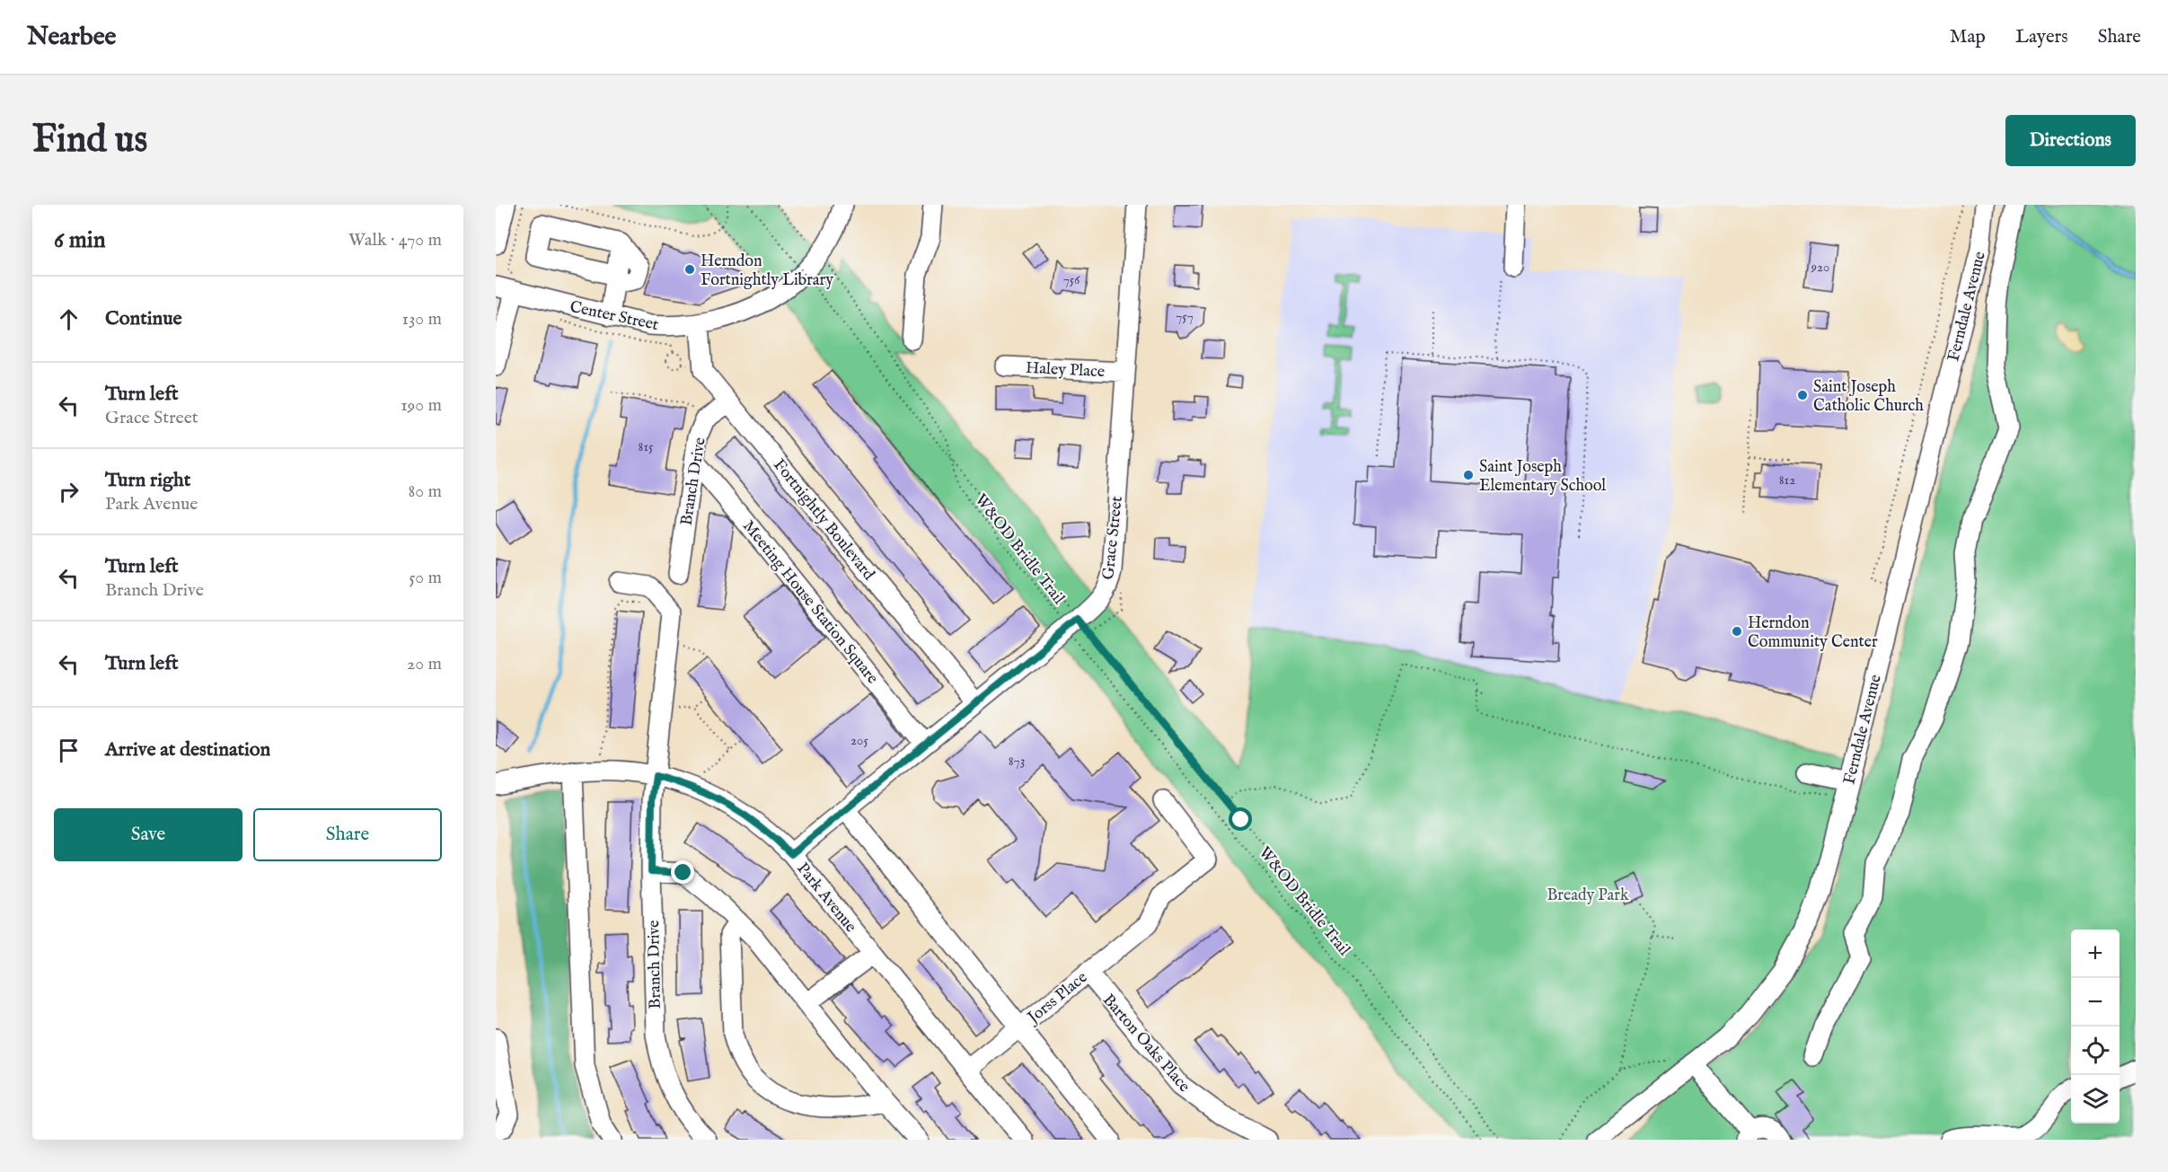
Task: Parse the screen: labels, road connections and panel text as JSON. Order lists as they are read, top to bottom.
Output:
{
  "streets": {
    "street": [
      "Ferndale Avenue",
      "Center Street",
      "Haley Place",
      "Branch Drive",
      "Fortnightly Boulevard",
      "Grace Street",
      "Meeting House Station Square",
      "Park Avenue",
      "Jorss Place",
      "Barton Oaks Place"
    ],
    "path": ["W&OD Bridle Trail"]
  },
  "crossings": [
    ["Center Street", "Fortnightly Boulevard"],
    ["Center Street", "W&OD Bridle Trail"],
    ["Haley Place", "Grace Street"],
    ["Branch Drive", "Fortnightly Boulevard"],
    ["Branch Drive", "Meeting House Station Square"],
    ["Branch Drive", "Park Avenue"],
    ["Fortnightly Boulevard", "Grace Street"],
    ["Grace Street", "W&OD Bridle Trail"],
    ["Grace Street", "Meeting House Station Square"],
    ["Grace Street", "Park Avenue"],
    ["Park Avenue", "Jorss Place"],
    ["Jorss Place", "Barton Oaks Place"]
  ],
  "parks": ["Bready Park"],
  "places": [
    "Herndon Fortnightly Library",
    "Saint Joseph Catholic Church",
    "Saint Joseph Elementary School",
    "Herndon Community Center"
  ],
  "house_numbers": [
    "920",
    "756",
    "757",
    "815",
    "812",
    "205",
    "873"
  ],
  "page": {
    "header": "Nearbee",
    "nav": ["Map", "Layers", "Share"],
    "buttons": [
      "Directions",
      ["Save", "Share"]
    ],
    "title": "Find us",
    "heading": ["6 min", "Walk · 470 m"],
    "list": [
      ["Continue", "130 m"],
      ["Turn left", "Grace Street", "190 m"],
      ["Turn right", "Park Avenue", "80 m"],
      ["Turn left", "Branch Drive", "50 m"],
      ["Turn left", "20 m"],
      "Arrive at destination"
    ],
    "map_buttons": ["+", "−"]
  }
}
